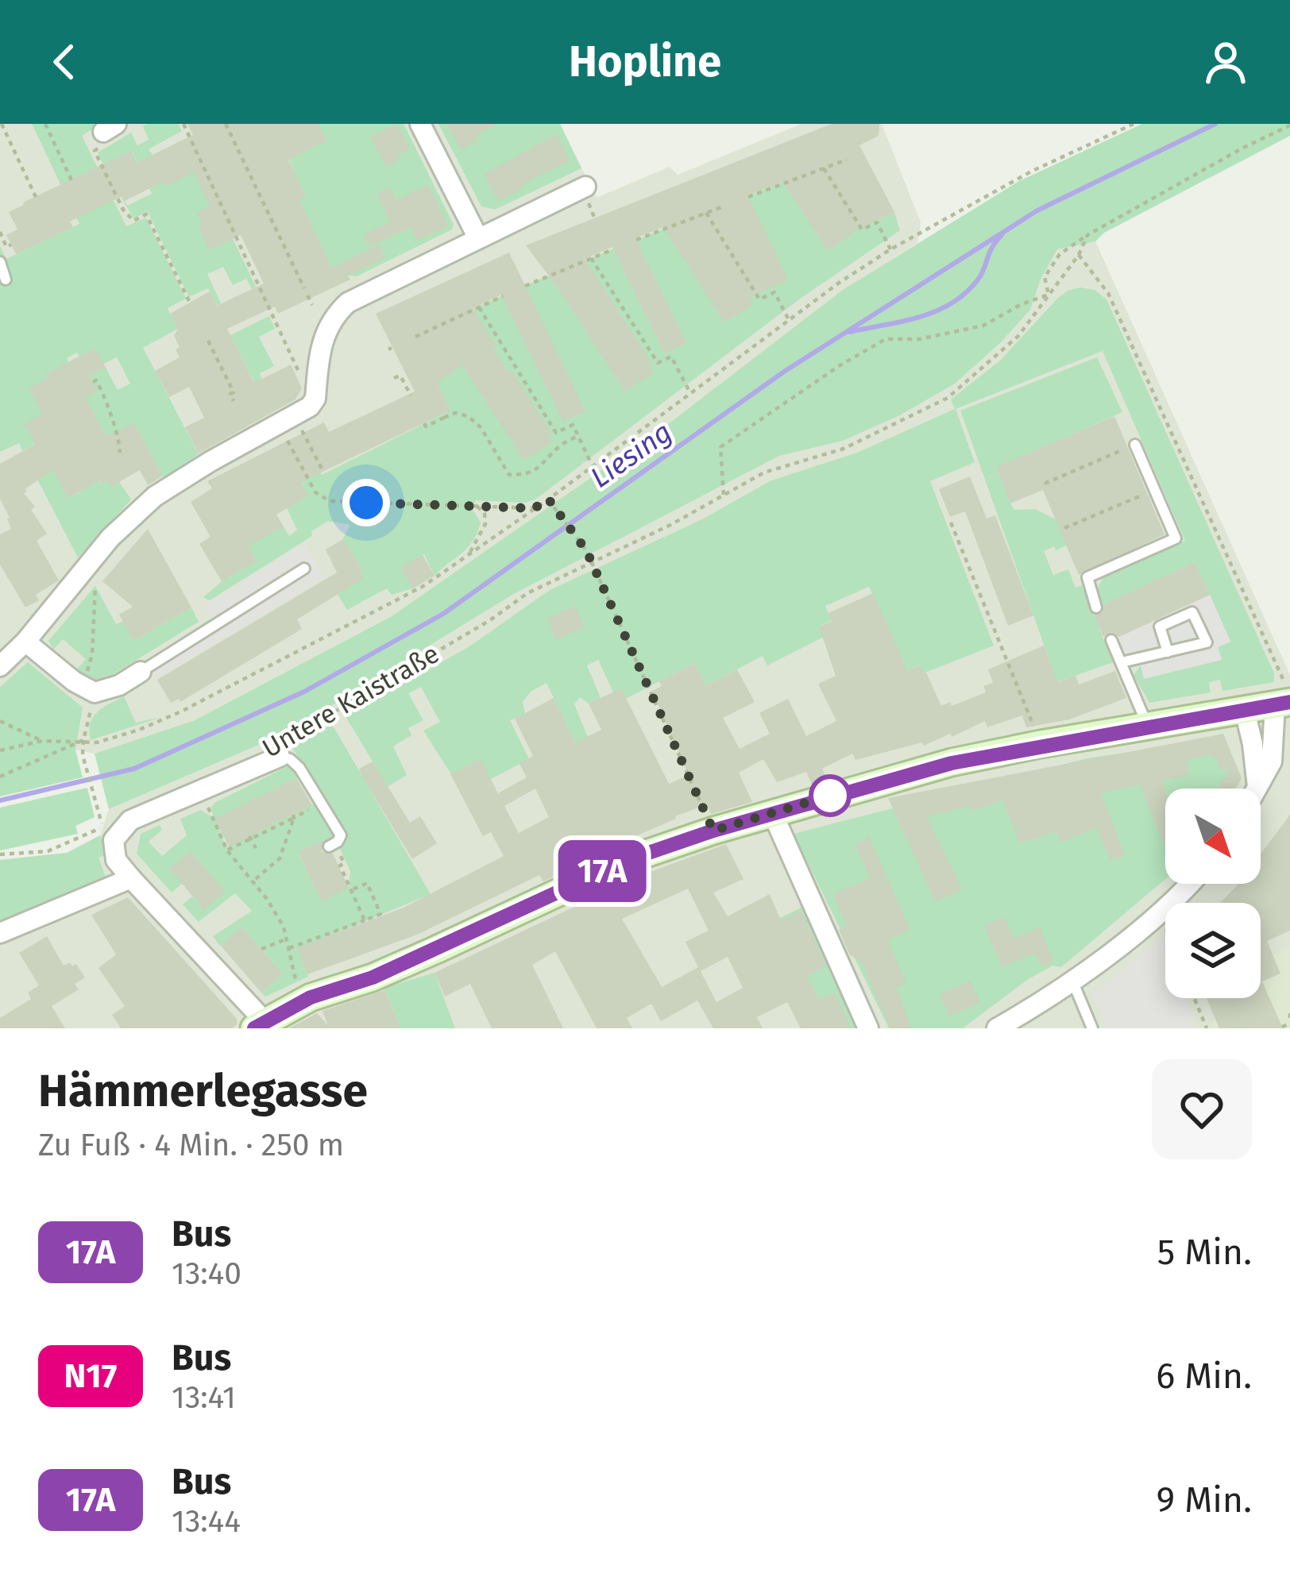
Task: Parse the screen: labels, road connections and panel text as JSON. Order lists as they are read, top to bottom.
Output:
{
  "streets": {
    "street": ["Untere Kaistraße"]
  },
  "water": ["Liesing"],
  "lines": ["bus line 17A"],
  "north": "bottom right",
  "page": {
    "header": "Hopline",
    "on_map": "17A",
    "heading": ["Hämmerlegasse", "Zu Fuß · 4 Min. · 250 m"],
    "list": [
      {
        "mark": "17A",
        "name": "Bus",
        "note": "13:40",
        "value": "5 Min."
      },
      {
        "mark": "N17",
        "name": "Bus",
        "note": "13:41",
        "value": "6 Min."
      },
      {
        "mark": "17A",
        "name": "Bus",
        "note": "13:44",
        "value": "9 Min."
      }
    ]
  }
}
